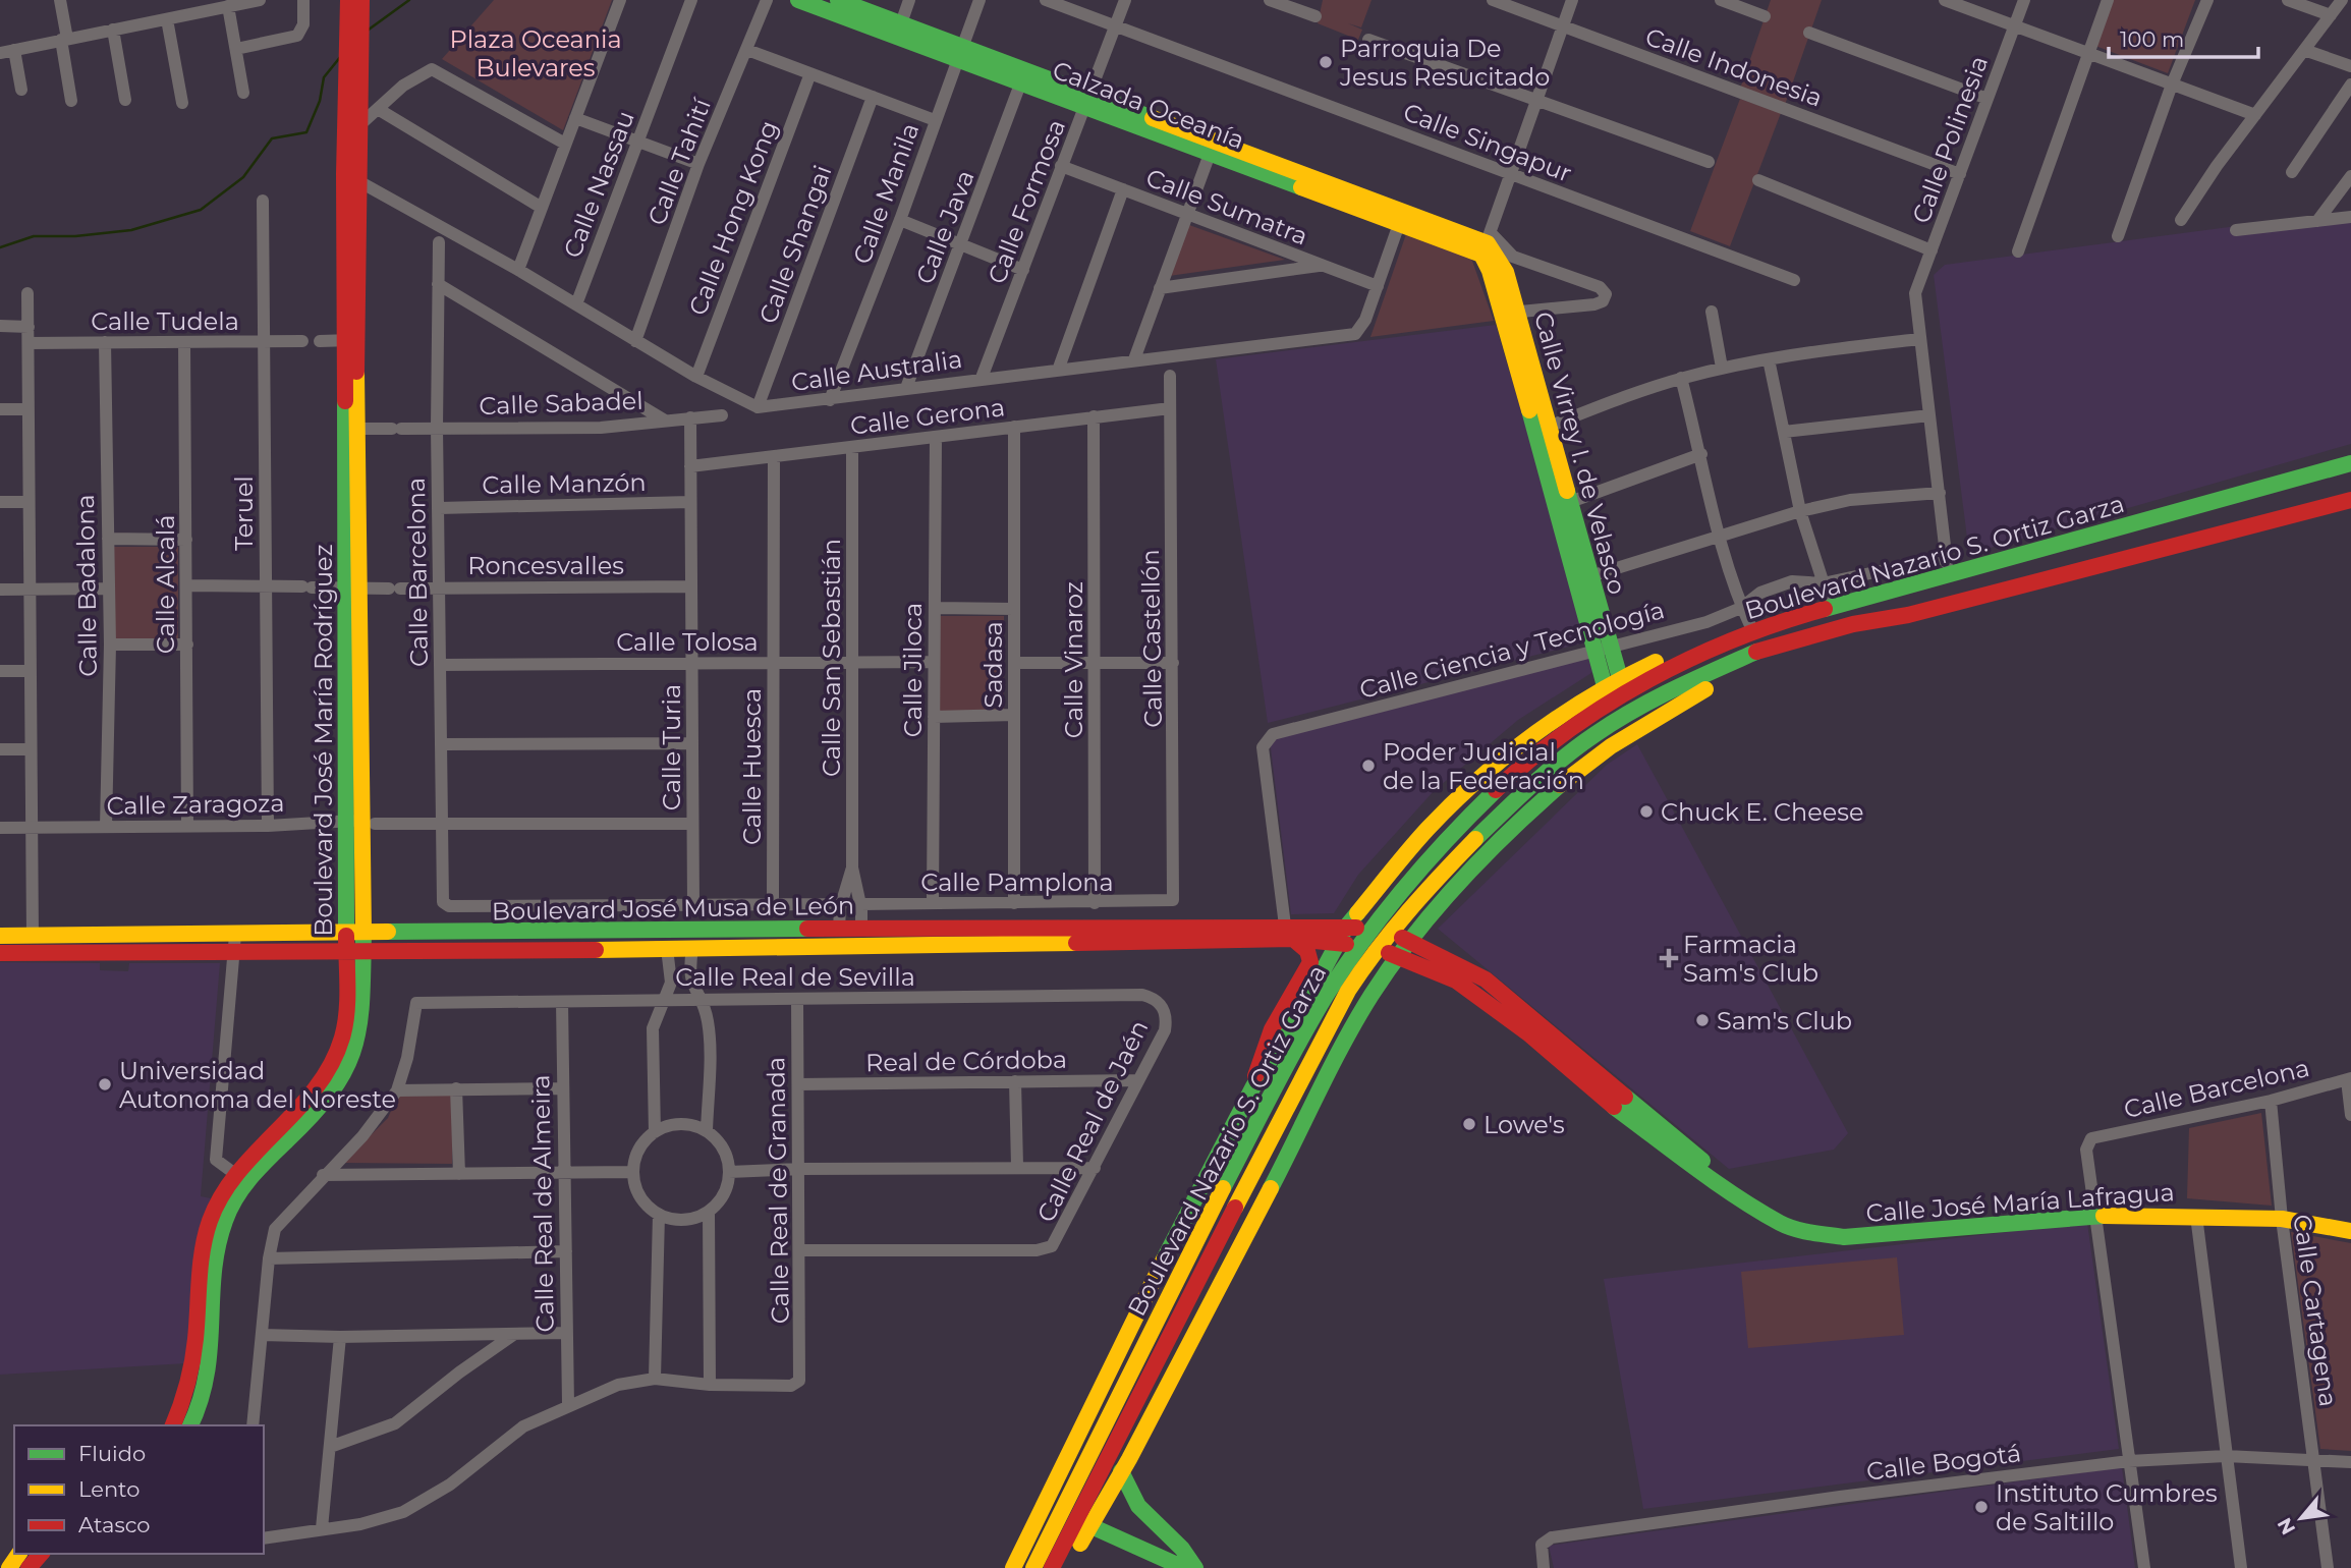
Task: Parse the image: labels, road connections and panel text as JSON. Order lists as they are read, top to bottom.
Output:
{
  "streets": {
    "main road": [
      "Calzada Oceanía",
      "Calle Virrey I. de Velasco",
      "Boulevard Nazario S. Ortiz Garza",
      "Boulevard José María Rodríguez",
      "Boulevard José Musa de León",
      "Calle José María Lafragua"
    ],
    "street": [
      "Calle Indonesia",
      "Calle Polinesia",
      "Calle Singapur",
      "Calle Tahití",
      "Calle Nassau",
      "Calle Manila",
      "Calle Formosa",
      "Calle Sumatra",
      "Calle Hong Kong",
      "Calle Java",
      "Calle Shangai",
      "Calle Tudela",
      "Calle Australia",
      "Calle Sabadel",
      "Calle Gerona",
      "Calle Manzón",
      "Teruel",
      "Roncesvalles",
      "Calle Barcelona",
      "Calle Alcalá",
      "Calle Badalona",
      "Calle Castellón",
      "Calle Tolosa",
      "Calle Ciencia y Tecnología",
      "Calle San Sebastián",
      "Calle Vinaroz",
      "Sadasa",
      "Calle Jiloca",
      "Calle Turia",
      "Calle Huesca",
      "Calle Zaragoza",
      "Calle Pamplona",
      "Calle Real de Sevilla",
      "Real de Córdoba",
      "Calle Real de Jaén",
      "Calle Real de Granada",
      "Calle Real de Almeira",
      "Calle Cartagena",
      "Calle Bogotá"
    ]
  },
  "crossings": [
    ["Calle Indonesia", "Calle Polinesia"],
    ["Calzada Oceanía", "Calle Manila"],
    ["Calzada Oceanía", "Calle Formosa"],
    ["Calzada Oceanía", "Calle Java"],
    ["Calzada Oceanía", "Calle Australia"],
    ["Calzada Oceanía", "Calle Virrey I. de Velasco"],
    ["Calle Singapur", "Calle Formosa"],
    ["Calle Tahití", "Calle Australia"],
    ["Calle Nassau", "Calle Australia"],
    ["Calle Manila", "Calle Australia"],
    ["Calle Formosa", "Calle Sumatra"],
    ["Calle Formosa", "Calle Australia"],
    ["Calle Sumatra", "Calle Australia"],
    ["Calle Hong Kong", "Calle Australia"],
    ["Calle Java", "Calle Australia"],
    ["Calle Shangai", "Calle Australia"],
    ["Calle Tudela", "Teruel"],
    ["Calle Tudela", "Calle Alcalá"],
    ["Calle Tudela", "Calle Badalona"],
    ["Calle Australia", "Boulevard José María Rodríguez"],
    ["Calle Sabadel", "Calle Barcelona"],
    ["Calle Sabadel", "Boulevard José María Rodríguez"],
    ["Calle Sabadel", "Calle Turia"],
    ["Calle Gerona", "Calle Castellón"],
    ["Calle Gerona", "Calle San Sebastián"],
    ["Calle Gerona", "Calle Vinaroz"],
    ["Calle Gerona", "Sadasa"],
    ["Calle Gerona", "Calle Jiloca"],
    ["Calle Gerona", "Calle Turia"],
    ["Calle Gerona", "Calle Huesca"],
    ["Calle Virrey I. de Velasco", "Calle Ciencia y Tecnología"],
    ["Calle Manzón", "Calle Barcelona"],
    ["Calle Manzón", "Calle Turia"],
    ["Teruel", "Roncesvalles"],
    ["Teruel", "Calle Zaragoza"],
    ["Roncesvalles", "Calle Barcelona"],
    ["Roncesvalles", "Boulevard José María Rodríguez"],
    ["Roncesvalles", "Calle Turia"],
    ["Calle Barcelona", "Calle Tolosa"],
    ["Calle Barcelona", "Calle Turia"],
    ["Calle Barcelona", "Calle Zaragoza"],
    ["Calle Barcelona", "Calle José María Lafragua"],
    ["Calle Barcelona", "Calle Cartagena"],
    ["Calle Alcalá", "Calle Zaragoza"],
    ["Calle Badalona", "Calle Zaragoza"],
    ["Calle Castellón", "Calle Pamplona"],
    ["Calle Tolosa", "Calle San Sebastián"],
    ["Calle Tolosa", "Calle Jiloca"],
    ["Calle Tolosa", "Calle Turia"],
    ["Calle Tolosa", "Calle Huesca"],
    ["Calle Ciencia y Tecnología", "Boulevard José Musa de León"],
    ["Calle San Sebastián", "Calle Pamplona"],
    ["Calle San Sebastián", "Boulevard José Musa de León"],
    ["Calle Vinaroz", "Calle Pamplona"],
    ["Sadasa", "Calle Pamplona"],
    ["Calle Jiloca", "Calle Pamplona"],
    ["Boulevard José María Rodríguez", "Calle Zaragoza"],
    ["Boulevard José María Rodríguez", "Boulevard José Musa de León"],
    ["Calle Turia", "Calle Zaragoza"],
    ["Boulevard José Musa de León", "Calle José María Lafragua"],
    ["Calle Real de Sevilla", "Calle Real de Jaén"],
    ["Calle Real de Sevilla", "Calle Real de Granada"],
    ["Calle Real de Sevilla", "Calle Real de Almeira"],
    ["Real de Córdoba", "Calle Real de Jaén"],
    ["Real de Córdoba", "Calle Real de Granada"],
    ["Calle Real de Jaén", "Calle Real de Granada"],
    ["Calle José María Lafragua", "Calle Cartagena"],
    ["Calle Cartagena", "Calle Bogotá"]
  ],
  "parks": ["Plaza Oceania Bulevares"],
  "places": {
    "other": [
      "Parroquia De Jesus Resucitado",
      "Poder Judicial de la Federación",
      "Chuck E. Cheese",
      "Sam's Club",
      "Universidad Autonoma del Noreste",
      "Lowe's",
      "Instituto Cumbres de Saltillo"
    ],
    "health": ["Farmacia Sam's Club"]
  },
  "legend": ["Fluido", "Lento", "Atasco"],
  "scale_bar": "100 m",
  "north": "bottom left"
}
